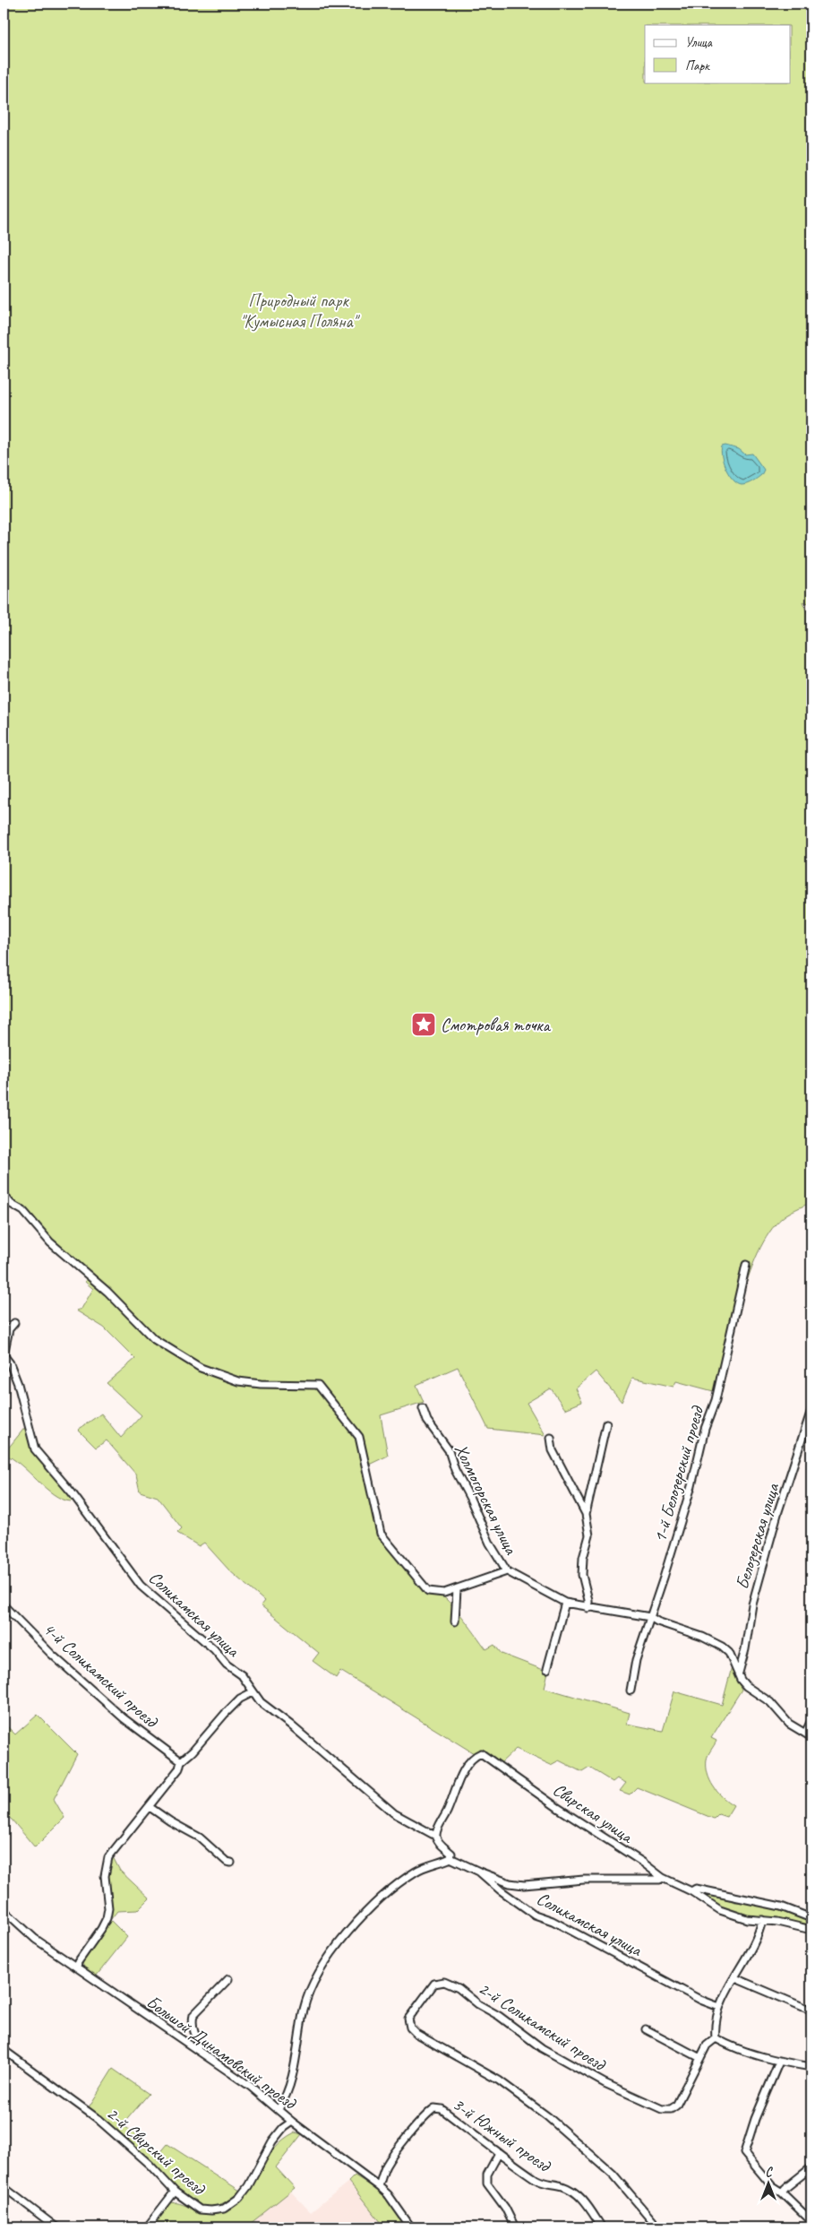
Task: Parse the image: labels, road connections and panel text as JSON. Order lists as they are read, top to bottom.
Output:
{
  "streets": {
    "street": [
      "1-й Белозерский проезд",
      "Холмогорская улица",
      "Белозерская улица",
      "Соликамская улица",
      "4-й Соликамский проезд",
      "Свирская улица",
      "2-й Соликамский проезд",
      "Большой Динамовский проезд",
      "3-й Южный проезд",
      "2-й Свирский проезд"
    ]
  },
  "crossings": [
    ["1-й Белозерский проезд", "Холмогорская улица"],
    ["Холмогорская улица", "Белозерская улица"],
    ["Соликамская улица", "Свирская улица"],
    ["Большой Динамовский проезд", "3-й Южный проезд"],
    ["Большой Динамовский проезд", "2-й Свирский проезд"]
  ],
  "parks": ["Природный парк \"Кумысная Поляна\""],
  "places": {
    "place": ["Смотровая точка"]
  },
  "legend": ["Улица", "Парк"],
  "north": "top"
}
